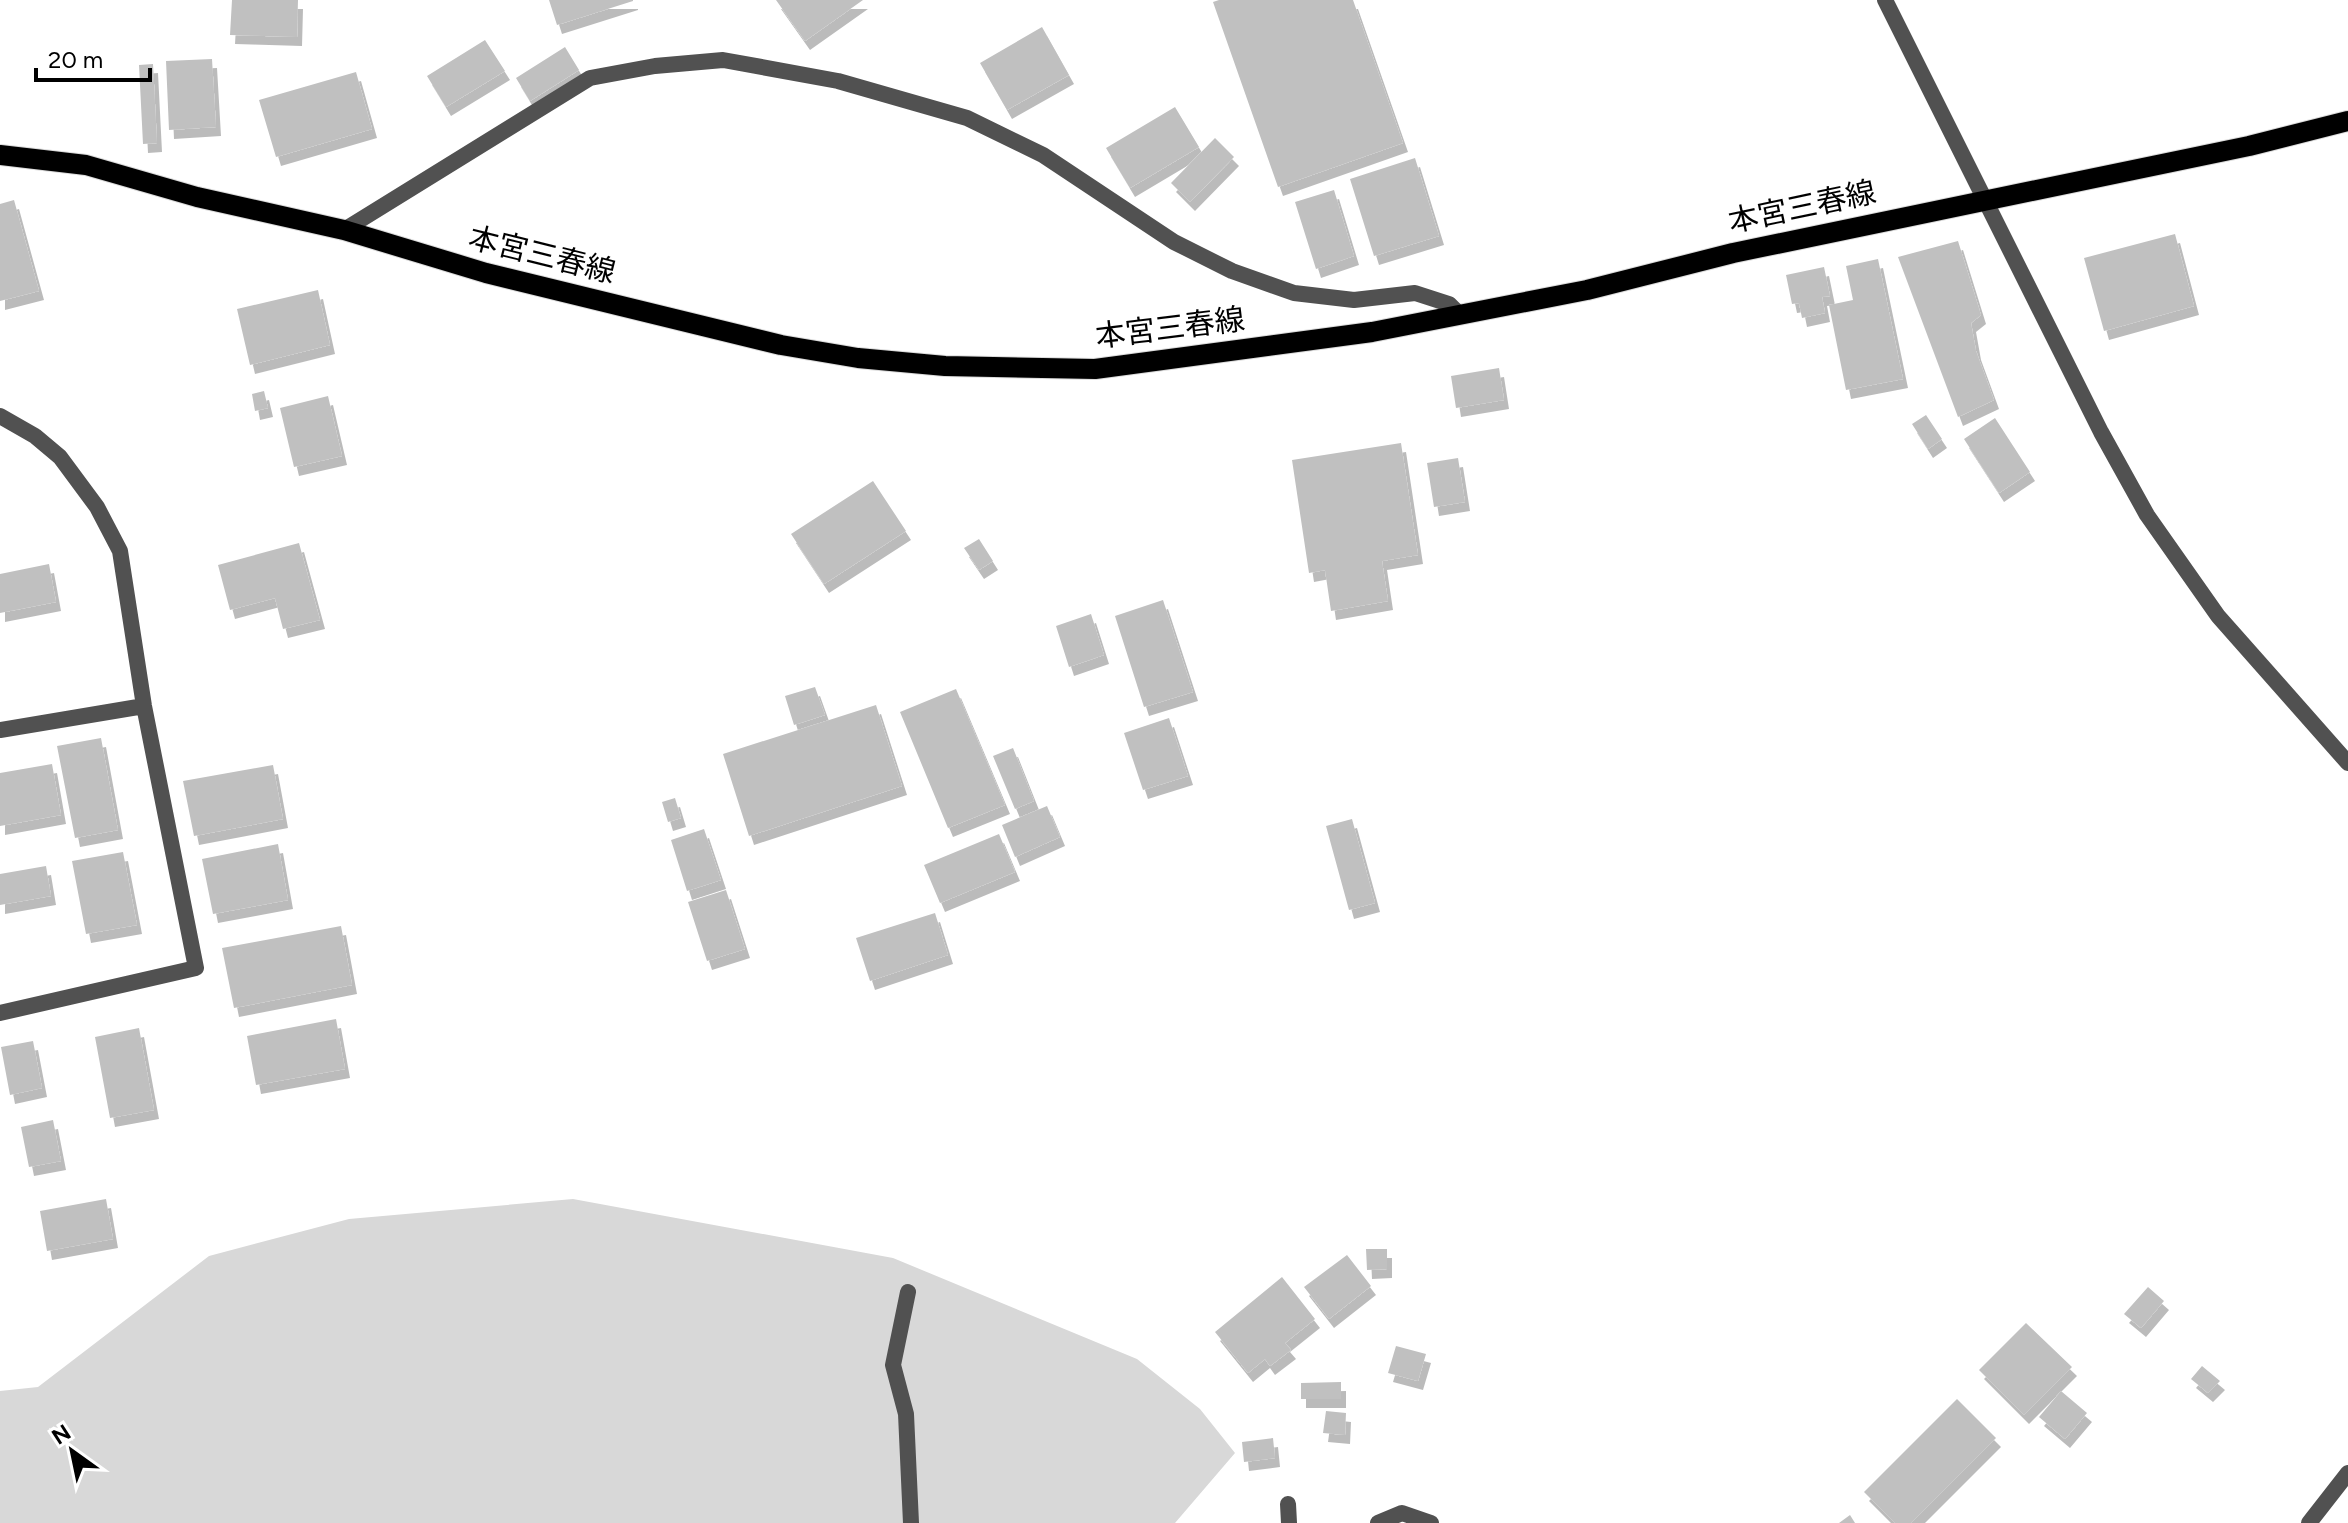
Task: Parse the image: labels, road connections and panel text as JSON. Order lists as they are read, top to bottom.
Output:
{
  "streets": {
    "main road": ["本宮三春線"]
  },
  "scale_bar": "20 m",
  "north": "top left"
}
